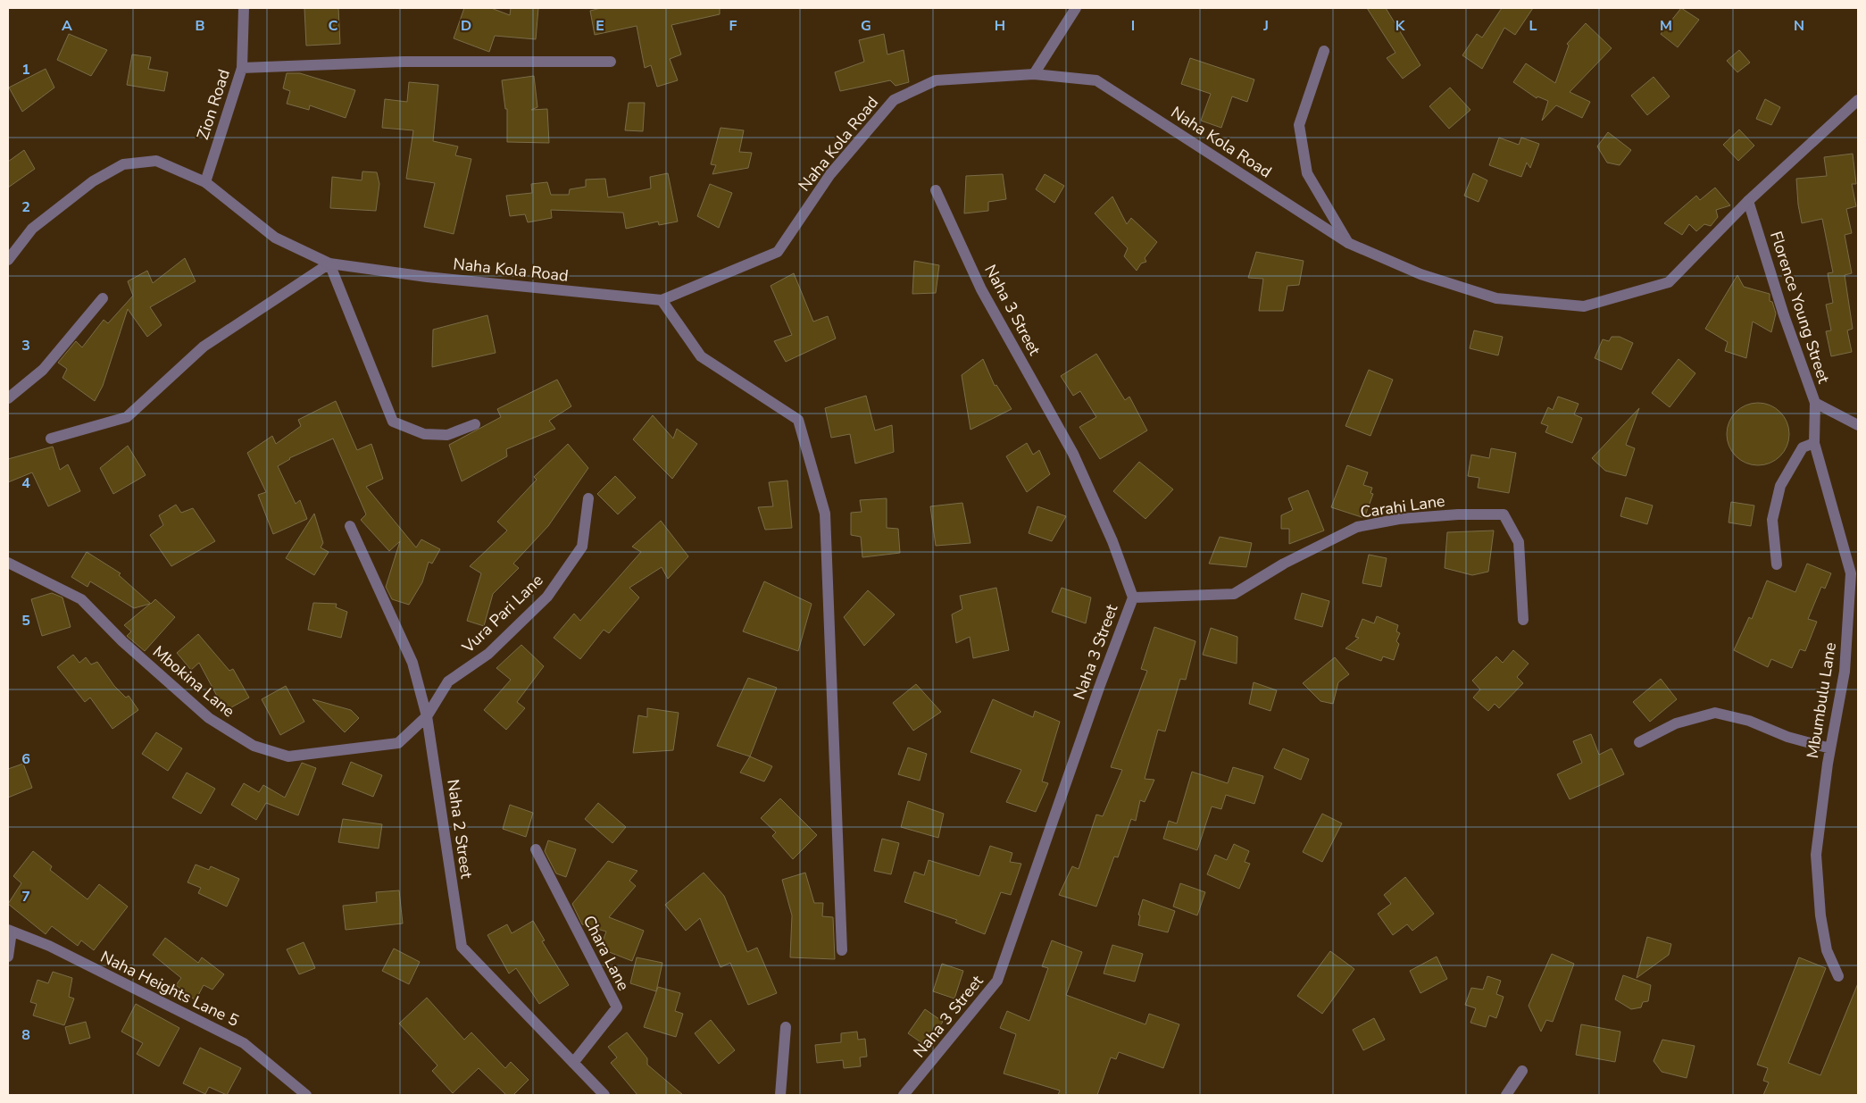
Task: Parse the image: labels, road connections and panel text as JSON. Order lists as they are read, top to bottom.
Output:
{
  "streets": {
    "street": [
      "Zion Road",
      "Naha Kola Road",
      "Florence Young Street",
      "Naha 3 Street",
      "Carahi Lane",
      "Vura Pari Lane",
      "Mbokina Lane",
      "Mbumbulu Lane",
      "Naha 2 Street",
      "Chara Lane",
      "Naha Heights Lane 5"
    ]
  },
  "crossings": [
    ["Zion Road", "Naha Kola Road"],
    ["Naha Kola Road", "Florence Young Street"],
    ["Florence Young Street", "Mbumbulu Lane"],
    ["Naha 3 Street", "Carahi Lane"],
    ["Vura Pari Lane", "Mbokina Lane"],
    ["Vura Pari Lane", "Naha 2 Street"],
    ["Mbokina Lane", "Naha 2 Street"],
    ["Naha 2 Street", "Chara Lane"]
  ],
  "grid": {
    "columns": [
      "A",
      "B",
      "C",
      "D",
      "E",
      "F",
      "G",
      "H",
      "I",
      "J",
      "K",
      "L",
      "M",
      "N"
    ],
    "rows": [
      "1",
      "2",
      "3",
      "4",
      "5",
      "6",
      "7",
      "8"
    ]
  }
}
